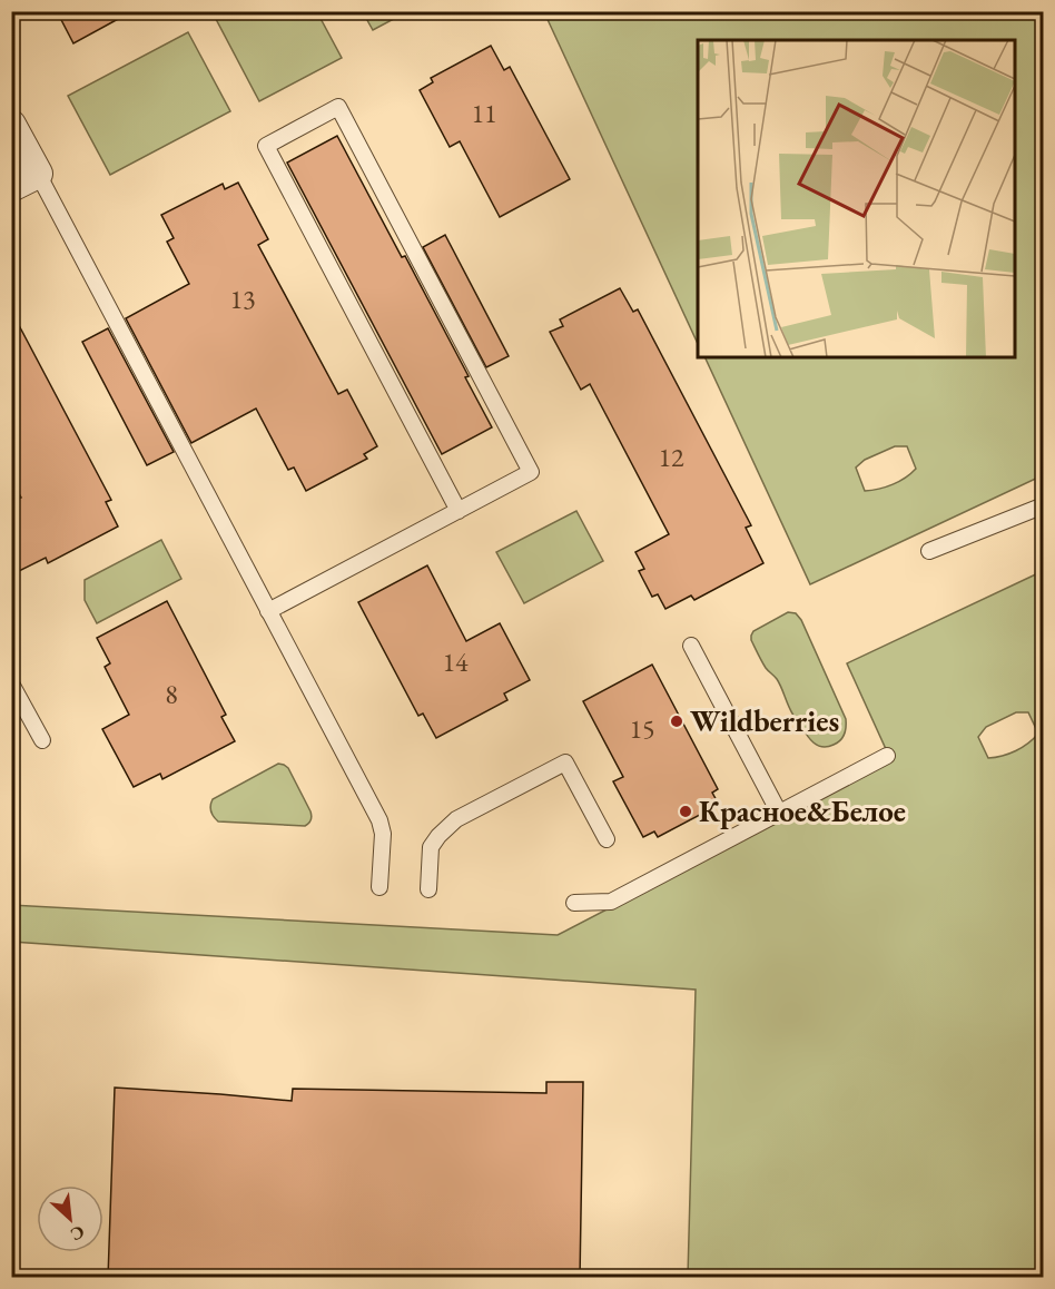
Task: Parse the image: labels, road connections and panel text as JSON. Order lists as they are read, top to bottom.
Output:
{
  "places": ["Wildberries", "Красное&Белое"],
  "house_numbers": [
    "11",
    "13",
    "12",
    "14",
    "8",
    "15"
  ],
  "north": "bottom right"
}
